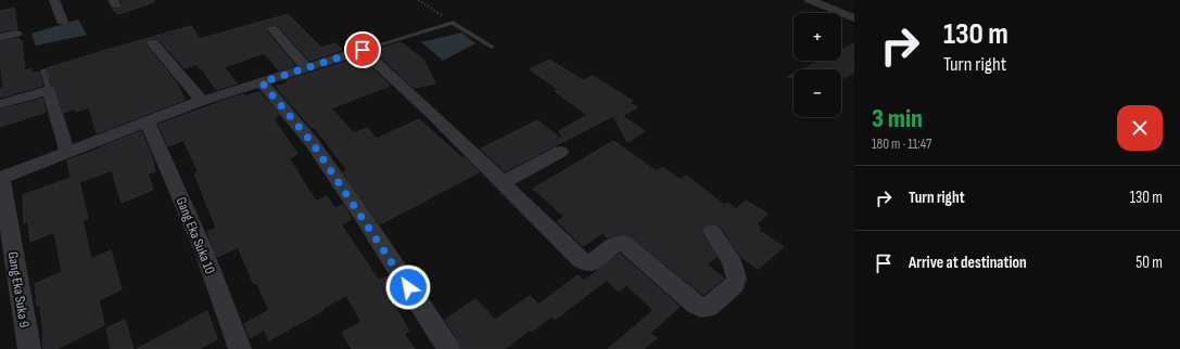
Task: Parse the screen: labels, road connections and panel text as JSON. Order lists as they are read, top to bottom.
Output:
{
  "streets": {
    "street": ["Gang Eka Suka 10", "Gang Eka Suka 9"]
  },
  "page": {
    "turn": ["130 m", "Turn right"],
    "map_buttons": ["+", "−"],
    "heading": ["3 min", "180 m · 11:47"],
    "list": [
      {
        "name": "Turn right",
        "value": "130 m"
      },
      {
        "name": "Arrive at destination",
        "value": "50 m"
      }
    ]
  }
}
